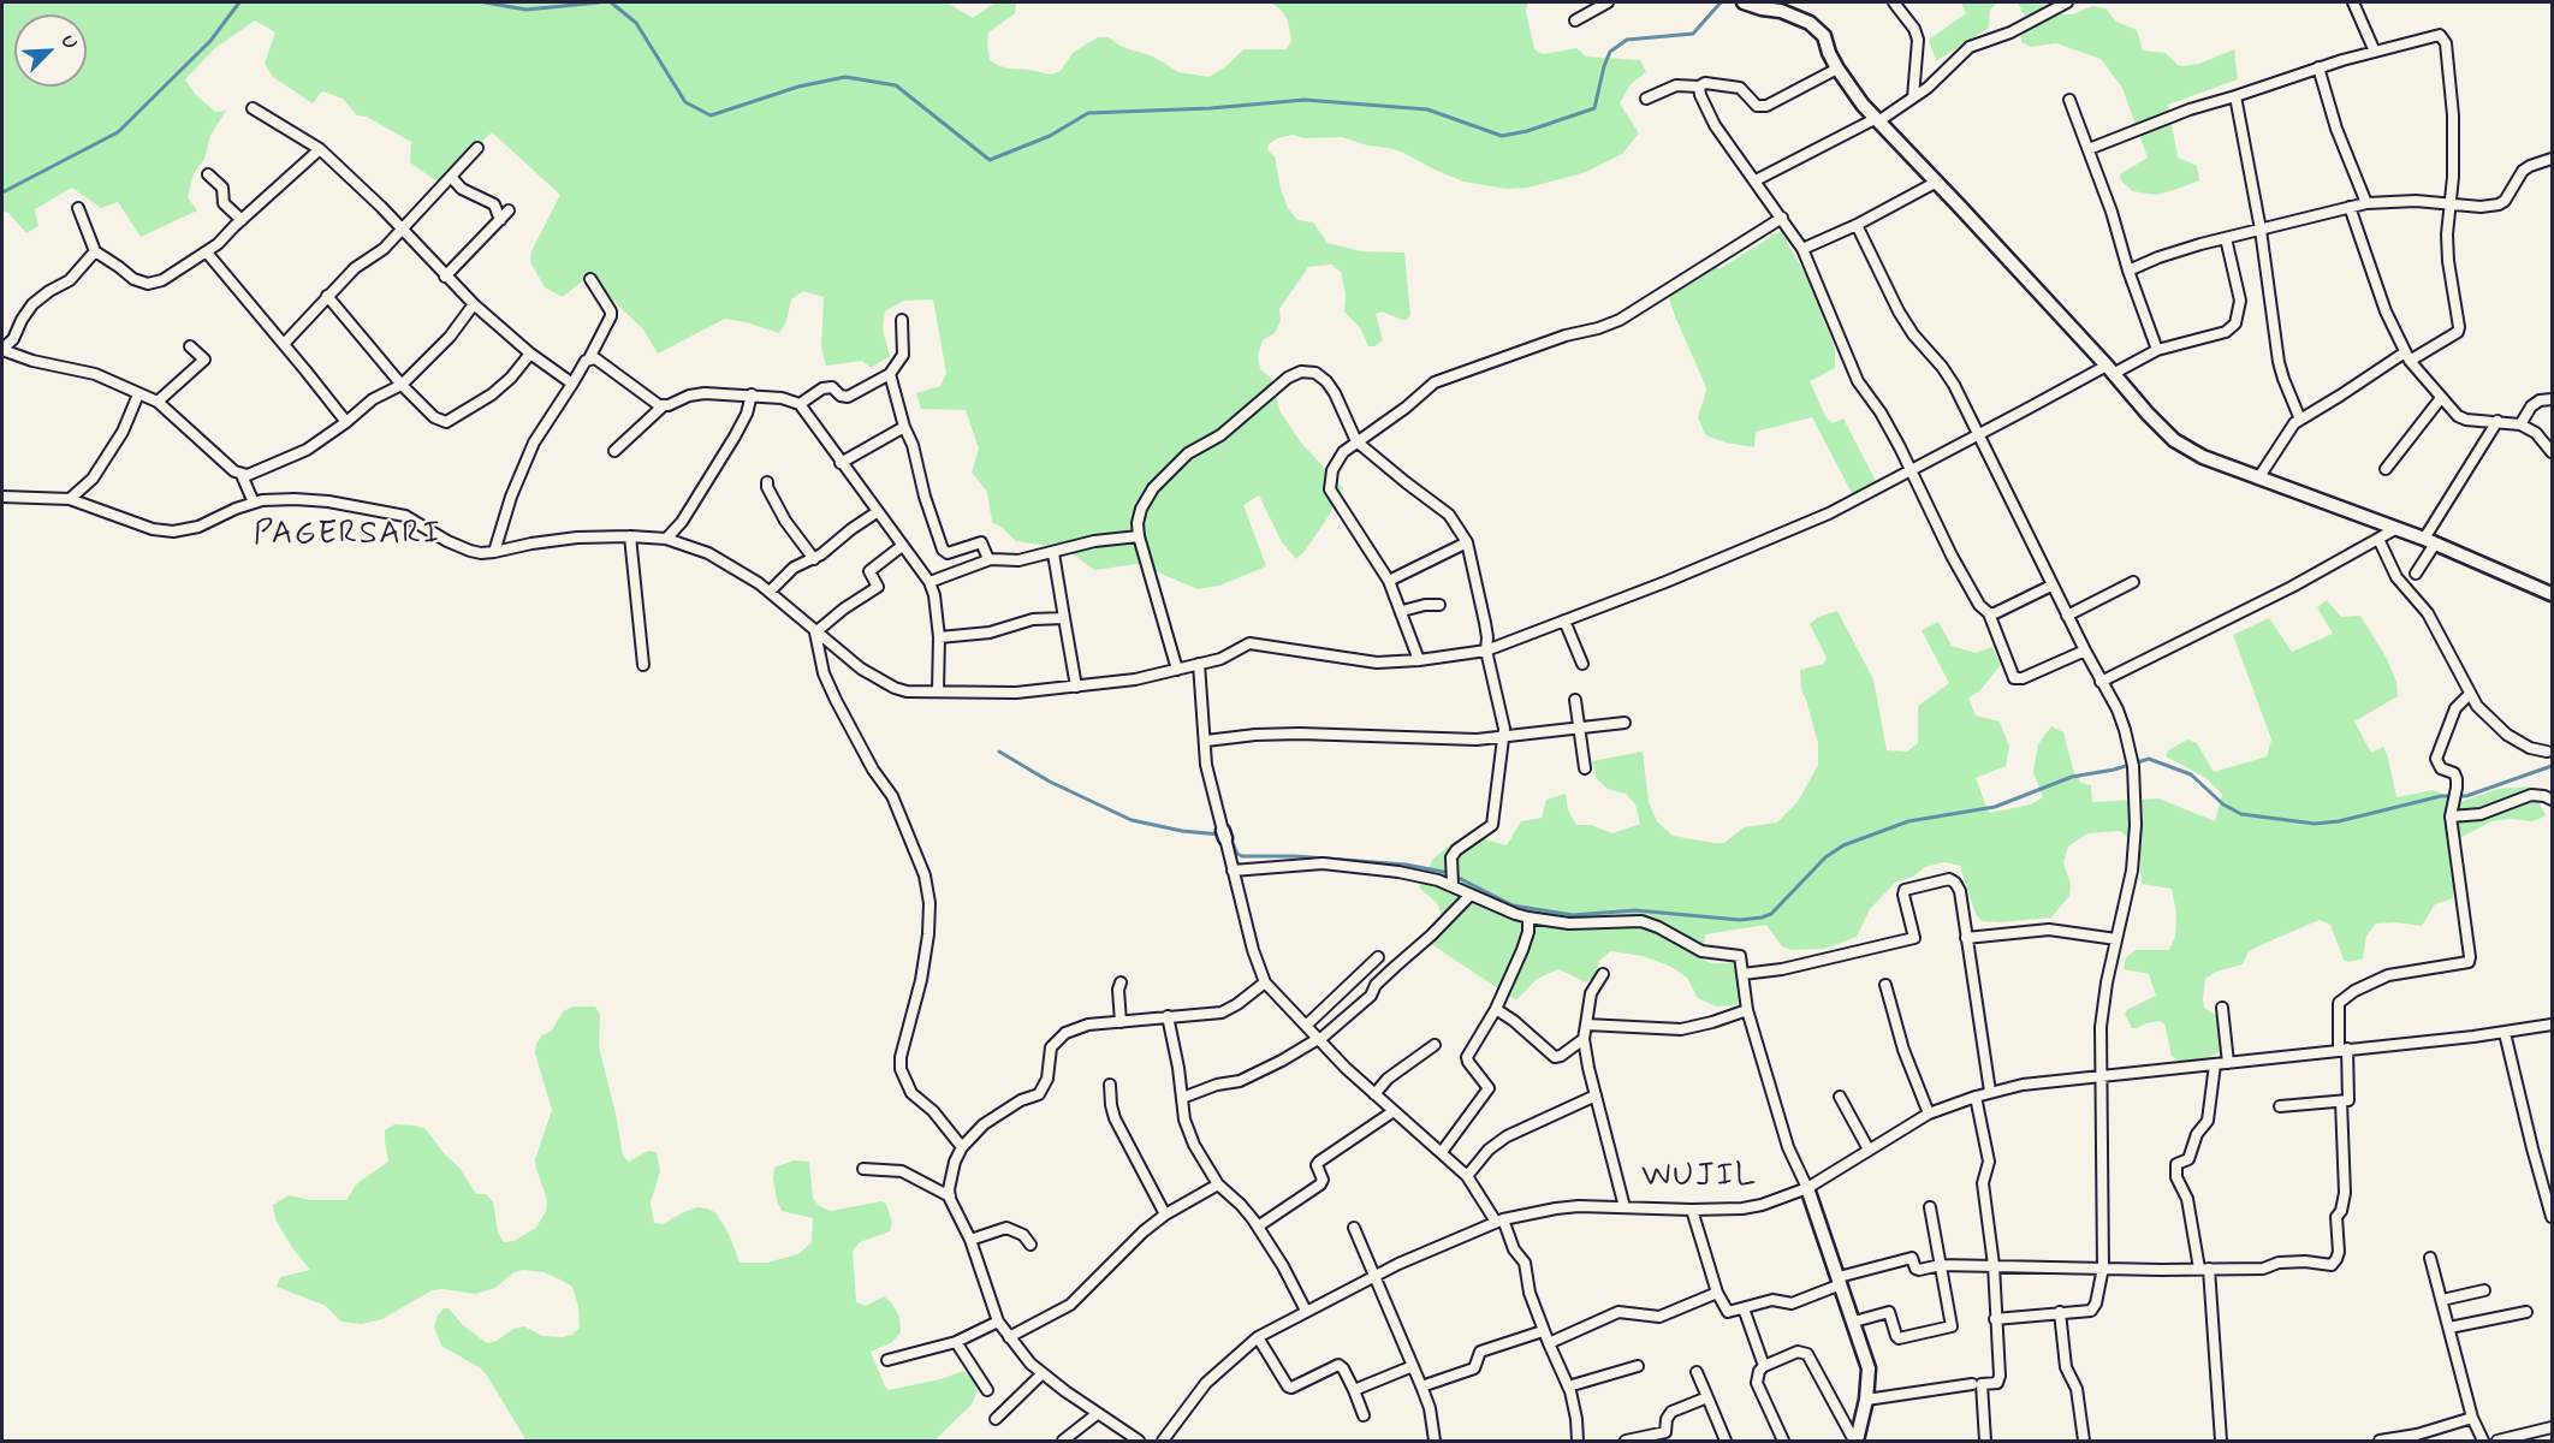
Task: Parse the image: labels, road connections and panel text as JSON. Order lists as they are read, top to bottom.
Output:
{
  "districts": ["PAGERSARI", "WUJIL"],
  "north": "top right"
}
